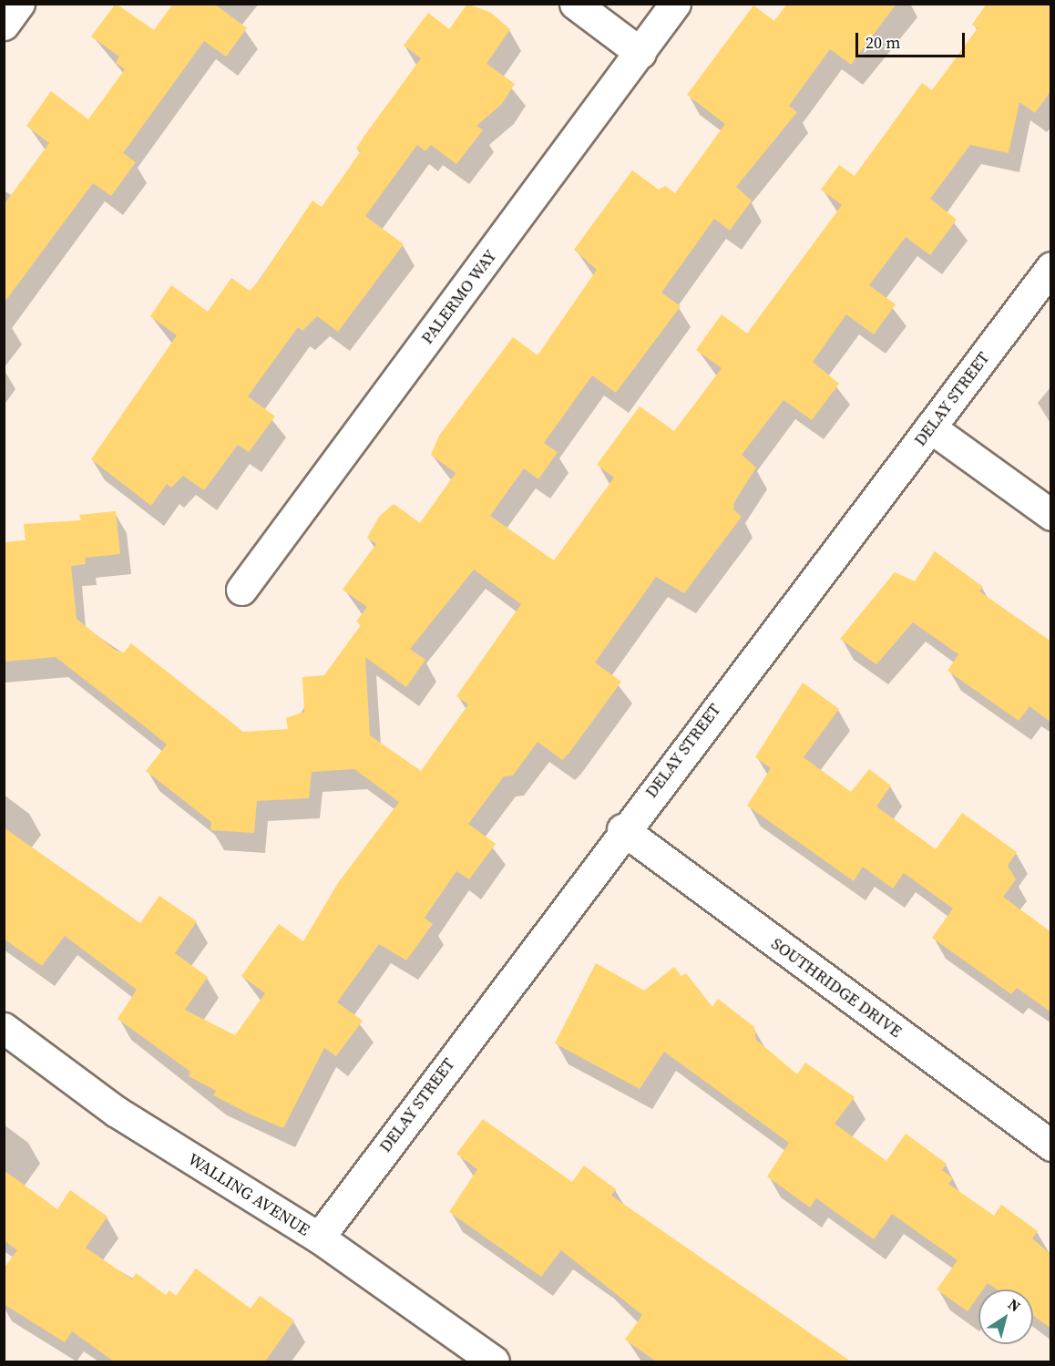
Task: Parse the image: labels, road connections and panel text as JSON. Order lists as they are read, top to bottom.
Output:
{
  "streets": {
    "street": [
      "PALERMO WAY",
      "DELAY STREET",
      "SOUTHRIDGE DRIVE",
      "WALLING AVENUE"
    ]
  },
  "crossings": [
    ["DELAY STREET", "SOUTHRIDGE DRIVE"],
    ["DELAY STREET", "WALLING AVENUE"]
  ],
  "scale_bar": "20 m",
  "north": "top right"
}
